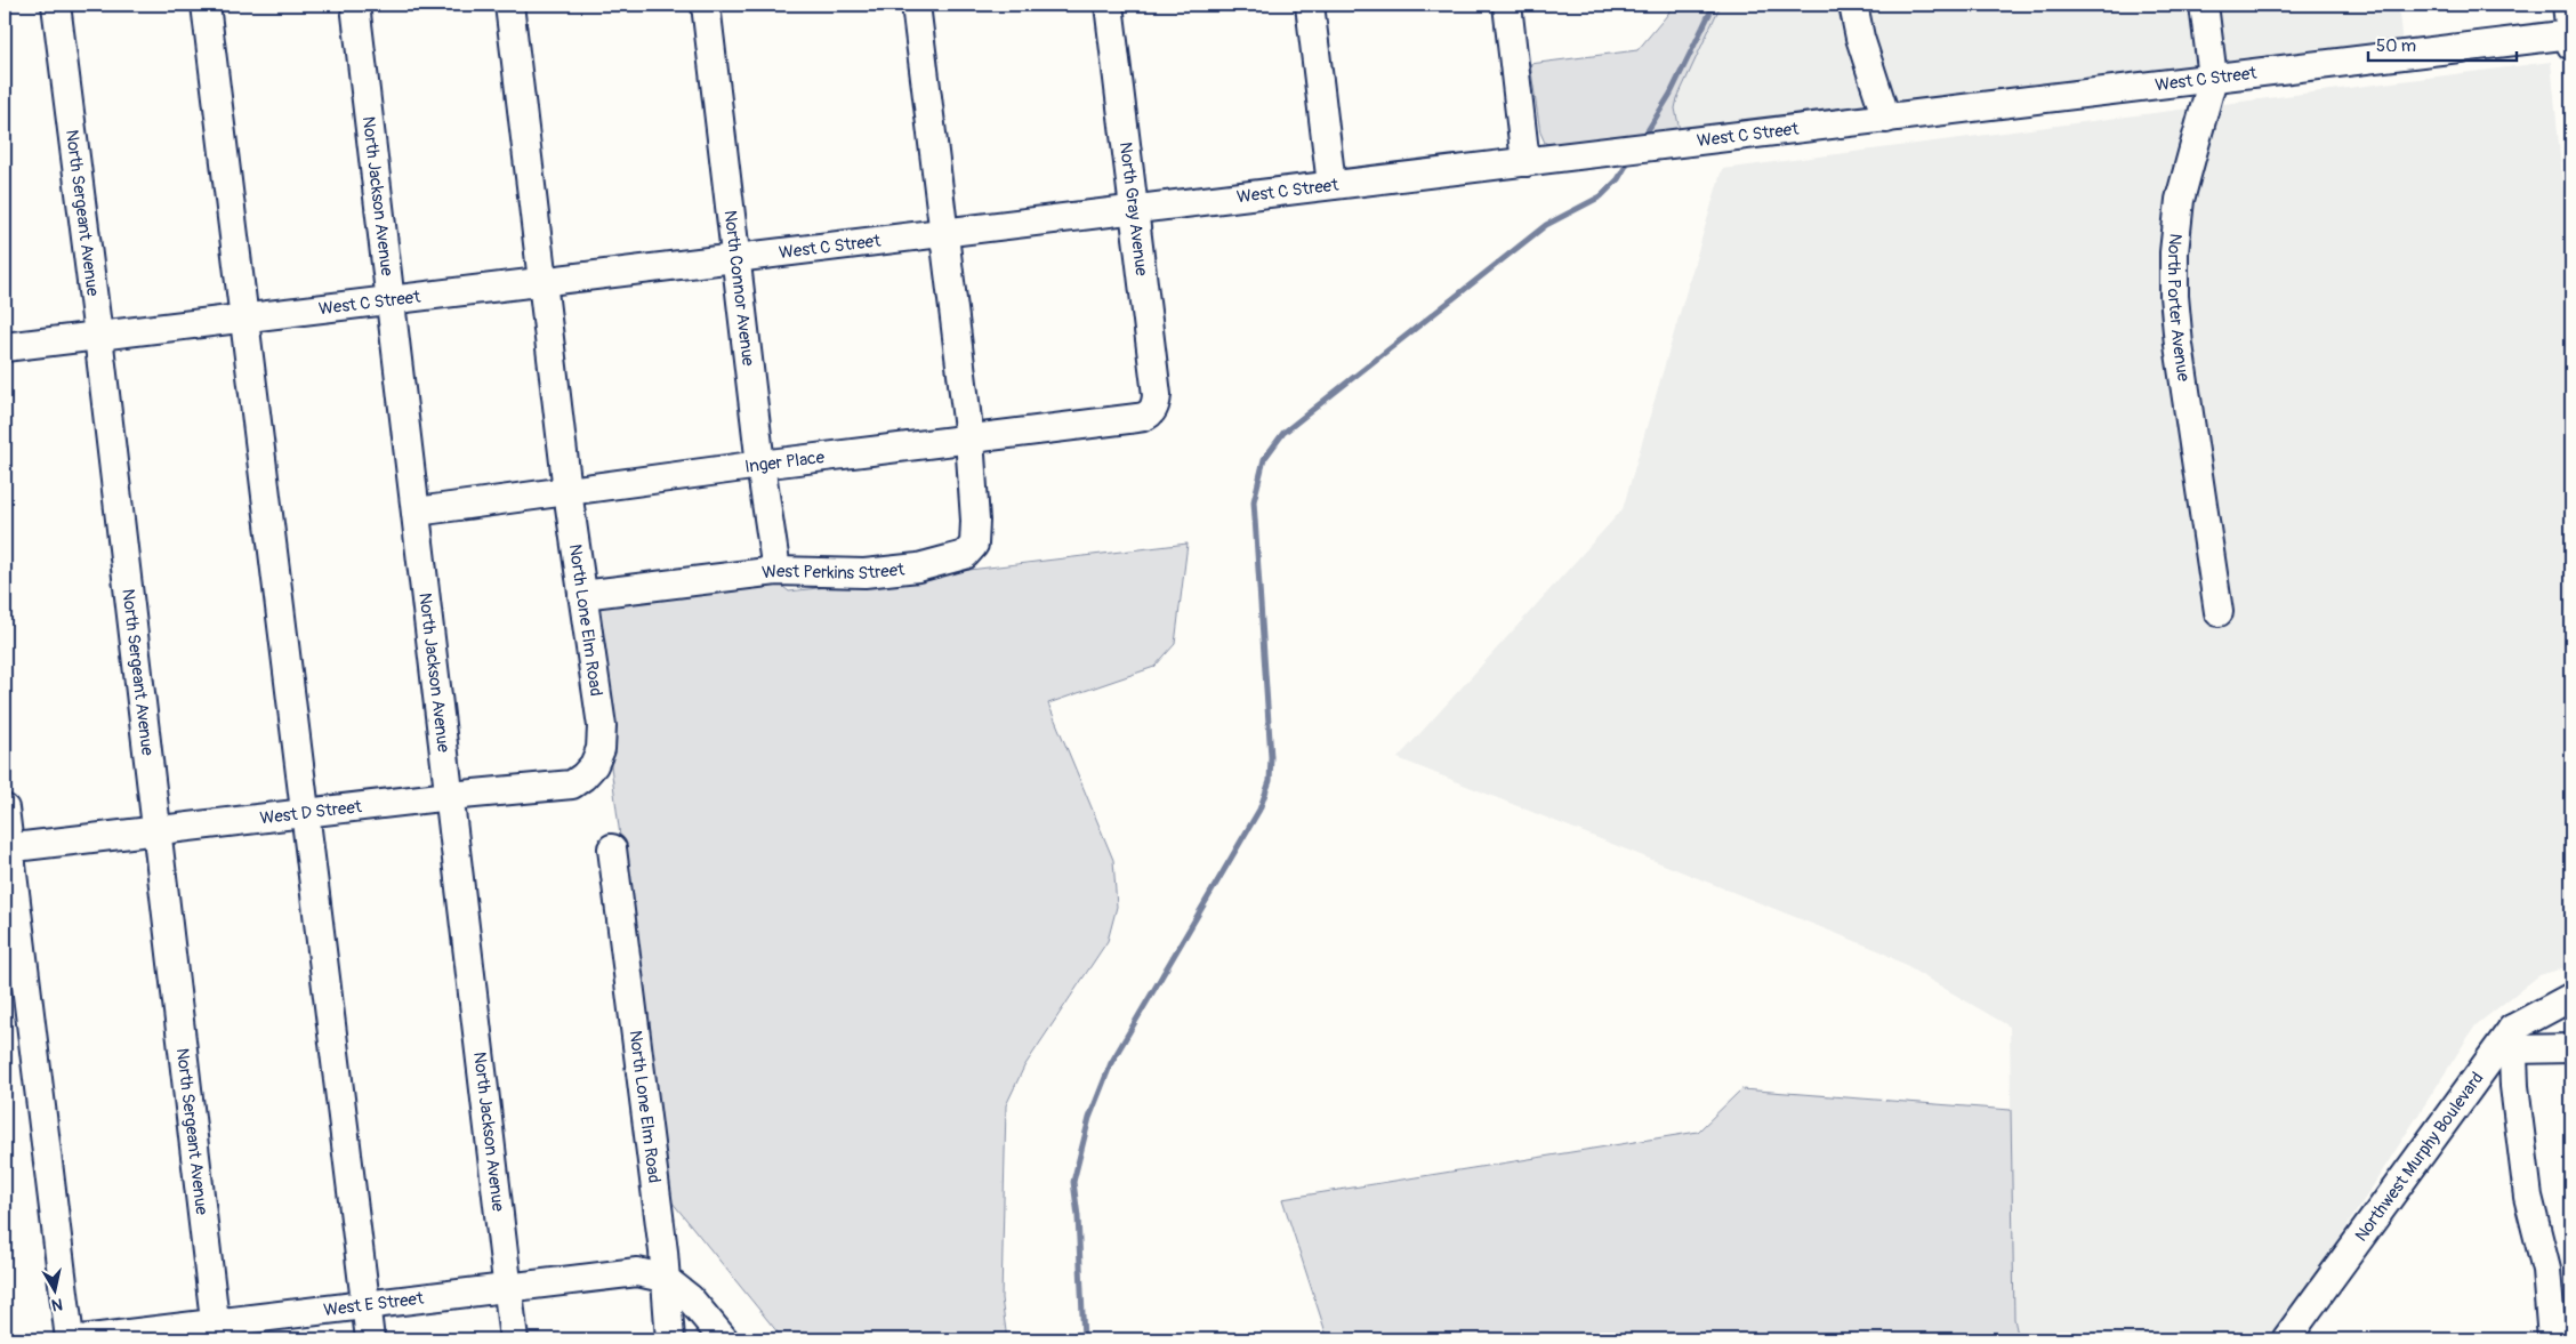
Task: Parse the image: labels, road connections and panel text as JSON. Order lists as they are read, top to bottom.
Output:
{
  "streets": {
    "street": [
      "West C Street",
      "North Jackson Avenue",
      "North Gray Avenue",
      "North Sergeant Avenue",
      "North Connor Avenue",
      "North Porter Avenue",
      "Inger Place",
      "West Perkins Street",
      "North Lone Elm Road",
      "West D Street",
      "Northwest Murphy Boulevard",
      "West E Street"
    ]
  },
  "crossings": [
    ["West C Street", "North Jackson Avenue"],
    ["West C Street", "North Gray Avenue"],
    ["West C Street", "North Sergeant Avenue"],
    ["West C Street", "North Connor Avenue"],
    ["West C Street", "North Porter Avenue"],
    ["West C Street", "North Lone Elm Road"],
    ["North Jackson Avenue", "Inger Place"],
    ["North Jackson Avenue", "West D Street"],
    ["North Jackson Avenue", "West E Street"],
    ["North Gray Avenue", "Inger Place"],
    ["North Sergeant Avenue", "West D Street"],
    ["North Sergeant Avenue", "West E Street"],
    ["North Connor Avenue", "Inger Place"],
    ["North Connor Avenue", "West Perkins Street"],
    ["Inger Place", "West Perkins Street"],
    ["Inger Place", "North Lone Elm Road"],
    ["West Perkins Street", "North Lone Elm Road"],
    ["North Lone Elm Road", "West D Street"],
    ["North Lone Elm Road", "West E Street"]
  ],
  "scale_bar": "50 m",
  "north": "bottom"
}
